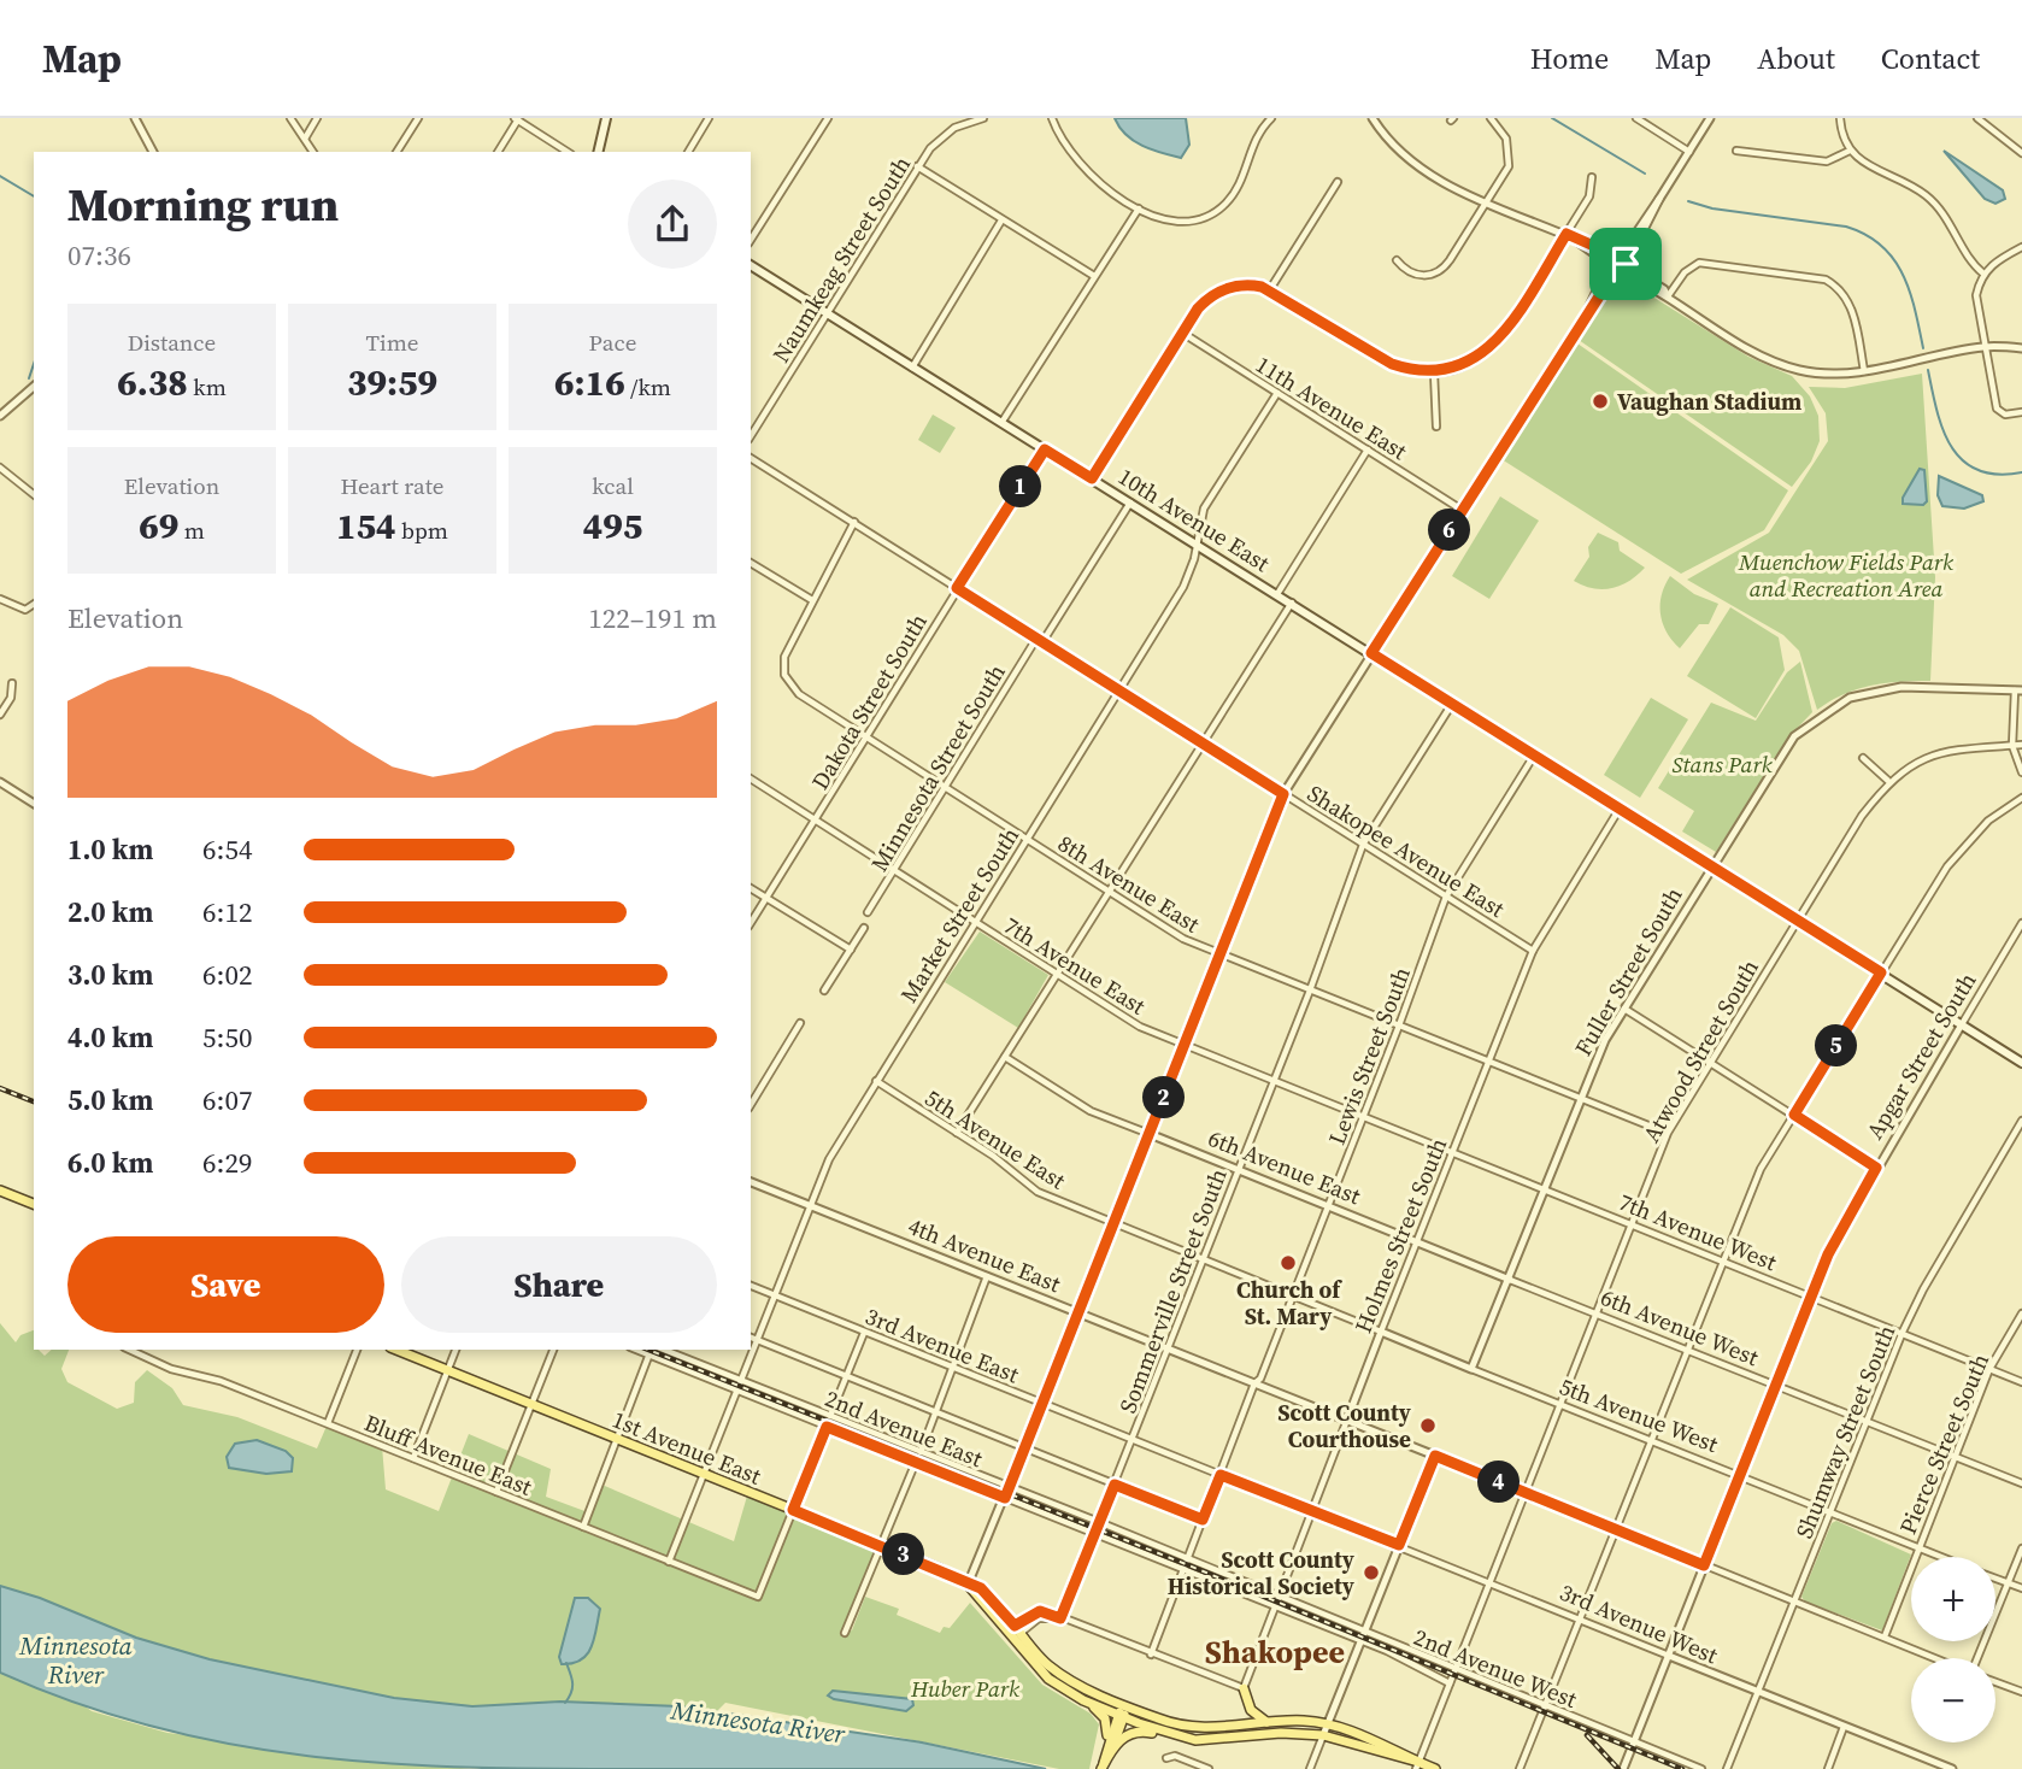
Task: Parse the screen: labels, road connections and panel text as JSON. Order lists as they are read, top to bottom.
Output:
{
  "streets": {
    "main road": ["10th Avenue East", "1st Avenue East"],
    "street": [
      "Naumkeag Street South",
      "11th Avenue East",
      "Dakota Street South",
      "Minnesota Street South",
      "Shakopee Avenue East",
      "8th Avenue East",
      "Market Street South",
      "7th Avenue East",
      "Fuller Street South",
      "Atwood Street South",
      "Lewis Street South",
      "Apgar Street South",
      "5th Avenue East",
      "6th Avenue East",
      "7th Avenue West",
      "Holmes Street South",
      "4th Avenue East",
      "Sommerville Street South",
      "6th Avenue West",
      "3rd Avenue East",
      "5th Avenue West",
      "2nd Avenue East",
      "Shumway Street South",
      "Pierce Street South",
      "Bluff Avenue East",
      "3rd Avenue West",
      "2nd Avenue West"
    ]
  },
  "crossings": [
    ["Naumkeag Street South", "10th Avenue East"],
    ["11th Avenue East", "Market Street South"],
    ["10th Avenue East", "Dakota Street South"],
    ["10th Avenue East", "Minnesota Street South"],
    ["10th Avenue East", "Market Street South"],
    ["10th Avenue East", "Fuller Street South"],
    ["10th Avenue East", "Atwood Street South"],
    ["10th Avenue East", "Lewis Street South"],
    ["10th Avenue East", "Apgar Street South"],
    ["10th Avenue East", "Holmes Street South"],
    ["10th Avenue East", "Sommerville Street South"],
    ["Dakota Street South", "Shakopee Avenue East"],
    ["Dakota Street South", "8th Avenue East"],
    ["Dakota Street South", "7th Avenue East"],
    ["Minnesota Street South", "Shakopee Avenue East"],
    ["Minnesota Street South", "8th Avenue East"],
    ["Minnesota Street South", "7th Avenue East"],
    ["Shakopee Avenue East", "Market Street South"],
    ["Shakopee Avenue East", "Lewis Street South"],
    ["Shakopee Avenue East", "Holmes Street South"],
    ["Shakopee Avenue East", "Sommerville Street South"],
    ["8th Avenue East", "Market Street South"],
    ["8th Avenue East", "Fuller Street South"],
    ["8th Avenue East", "Atwood Street South"],
    ["8th Avenue East", "Lewis Street South"],
    ["8th Avenue East", "Holmes Street South"],
    ["8th Avenue East", "Sommerville Street South"],
    ["Market Street South", "7th Avenue East"],
    ["Market Street South", "5th Avenue East"],
    ["Market Street South", "4th Avenue East"],
    ["Market Street South", "3rd Avenue East"],
    ["Market Street South", "2nd Avenue East"],
    ["Market Street South", "1st Avenue East"],
    ["Market Street South", "Bluff Avenue East"],
    ["7th Avenue East", "Lewis Street South"],
    ["7th Avenue East", "7th Avenue West"],
    ["7th Avenue East", "Holmes Street South"],
    ["7th Avenue East", "Sommerville Street South"],
    ["Fuller Street South", "7th Avenue West"],
    ["Fuller Street South", "6th Avenue West"],
    ["Fuller Street South", "5th Avenue West"],
    ["Atwood Street South", "7th Avenue West"],
    ["Atwood Street South", "6th Avenue West"],
    ["Atwood Street South", "5th Avenue West"],
    ["Atwood Street South", "2nd Avenue East"],
    ["Atwood Street South", "1st Avenue East"],
    ["Atwood Street South", "3rd Avenue West"],
    ["Atwood Street South", "2nd Avenue West"],
    ["Lewis Street South", "5th Avenue East"],
    ["Lewis Street South", "6th Avenue East"],
    ["Lewis Street South", "4th Avenue East"],
    ["Lewis Street South", "3rd Avenue East"],
    ["Lewis Street South", "2nd Avenue East"],
    ["Apgar Street South", "7th Avenue West"],
    ["Apgar Street South", "6th Avenue West"],
    ["Apgar Street South", "5th Avenue West"],
    ["Apgar Street South", "3rd Avenue West"],
    ["Apgar Street South", "2nd Avenue West"],
    ["5th Avenue East", "Holmes Street South"],
    ["5th Avenue East", "Sommerville Street South"],
    ["5th Avenue East", "5th Avenue West"],
    ["6th Avenue East", "Holmes Street South"],
    ["6th Avenue East", "Sommerville Street South"],
    ["6th Avenue East", "6th Avenue West"],
    ["7th Avenue West", "Holmes Street South"],
    ["7th Avenue West", "Shumway Street South"],
    ["7th Avenue West", "Pierce Street South"],
    ["Holmes Street South", "4th Avenue East"],
    ["Holmes Street South", "6th Avenue West"],
    ["Holmes Street South", "3rd Avenue East"],
    ["Holmes Street South", "5th Avenue West"],
    ["Holmes Street South", "2nd Avenue East"],
    ["Holmes Street South", "3rd Avenue West"],
    ["Holmes Street South", "2nd Avenue West"],
    ["4th Avenue East", "Sommerville Street South"],
    ["Sommerville Street South", "3rd Avenue East"],
    ["Sommerville Street South", "2nd Avenue East"],
    ["6th Avenue West", "Shumway Street South"],
    ["6th Avenue West", "Pierce Street South"],
    ["3rd Avenue East", "3rd Avenue West"],
    ["5th Avenue West", "Shumway Street South"],
    ["5th Avenue West", "Pierce Street South"],
    ["2nd Avenue East", "2nd Avenue West"],
    ["Shumway Street South", "3rd Avenue West"],
    ["1st Avenue East", "Bluff Avenue East"]
  ],
  "districts": ["Shakopee"],
  "water": ["Minnesota River"],
  "parks": ["Muenchow Fields Park and Recreation Area", "Stans Park", "Huber Park"],
  "places": [
    "Vaughan Stadium",
    "Church of St. Mary",
    "Scott County Courthouse",
    "Scott County Historical Society"
  ],
  "page": {
    "header": "Map",
    "nav": [
      "Home",
      "Map",
      "About",
      "Contact"
    ],
    "heading": ["Morning run", "07:36"],
    "stats": [
      ["Distance", "6.38 km"],
      ["Time", "39:59"],
      ["Pace", "6:16 /km"],
      ["Elevation", "69 m"],
      ["Heart rate", "154 bpm"],
      ["kcal", "495"]
    ],
    "pins": [
      "1",
      "6",
      "5",
      "2",
      "4",
      "3"
    ],
    "chart": ["Elevation", "122–191 m"],
    "list": [
      {
        "name": "1.0 km",
        "note": "6:54"
      },
      {
        "name": "2.0 km",
        "note": "6:12"
      },
      {
        "name": "3.0 km",
        "note": "6:02"
      },
      {
        "name": "4.0 km",
        "note": "5:50"
      },
      {
        "name": "5.0 km",
        "note": "6:07"
      },
      {
        "name": "6.0 km",
        "note": "6:29"
      }
    ],
    "buttons": ["Save", "Share"],
    "map_buttons": ["+", "−"]
  }
}
